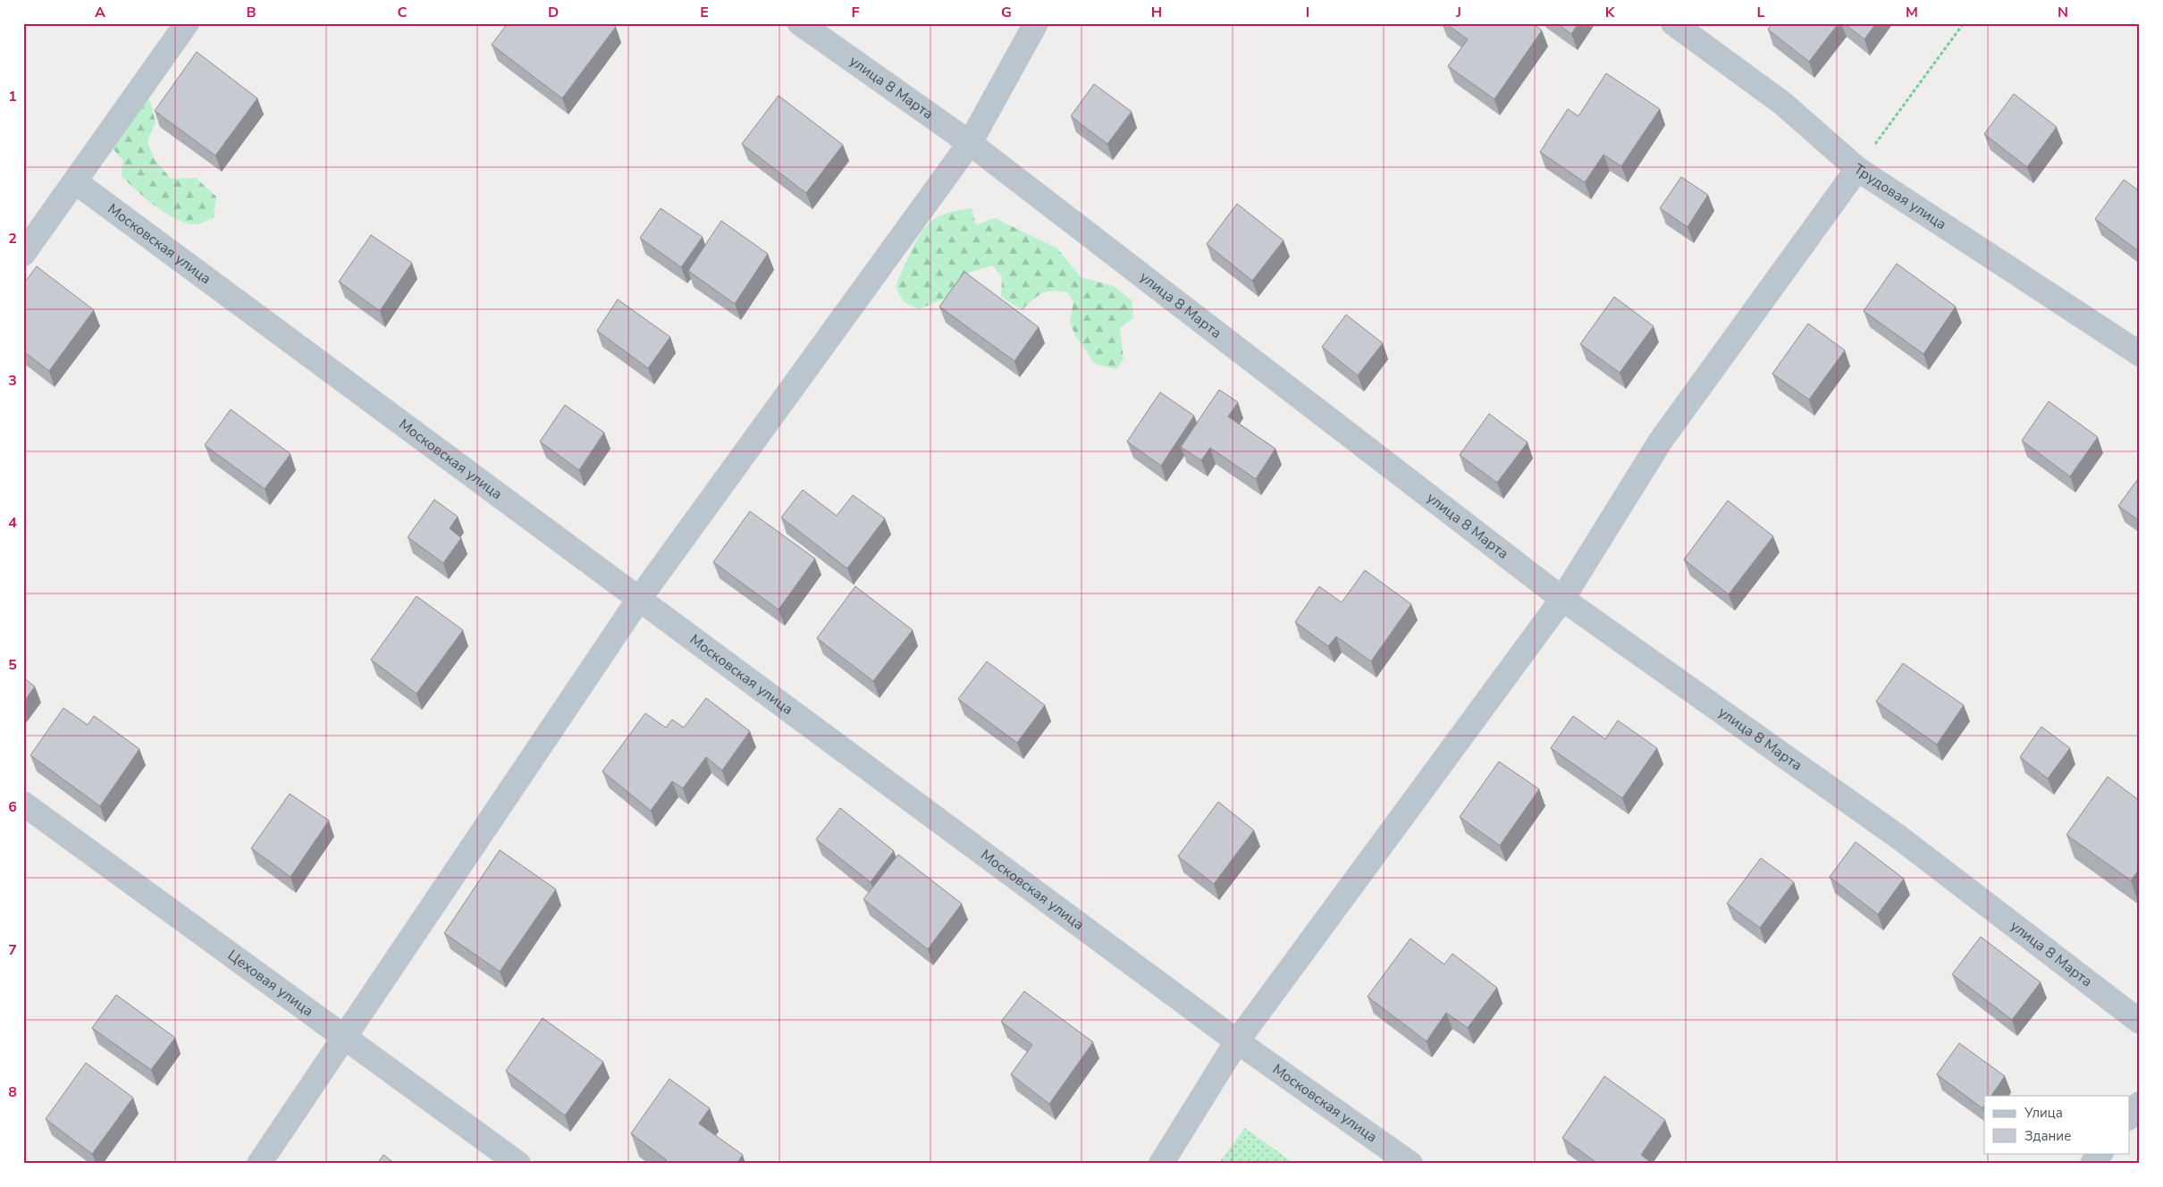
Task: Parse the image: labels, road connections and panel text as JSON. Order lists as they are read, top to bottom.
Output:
{
  "streets": {
    "street": [
      "улица 8 Марта",
      "Трудовая улица",
      "Московская улица",
      "Цеховая улица"
    ]
  },
  "legend": ["Улица", "Здание"],
  "grid": {
    "columns": [
      "A",
      "B",
      "C",
      "D",
      "E",
      "F",
      "G",
      "H",
      "I",
      "J",
      "K",
      "L",
      "M",
      "N"
    ],
    "rows": [
      "1",
      "2",
      "3",
      "4",
      "5",
      "6",
      "7",
      "8"
    ]
  }
}
